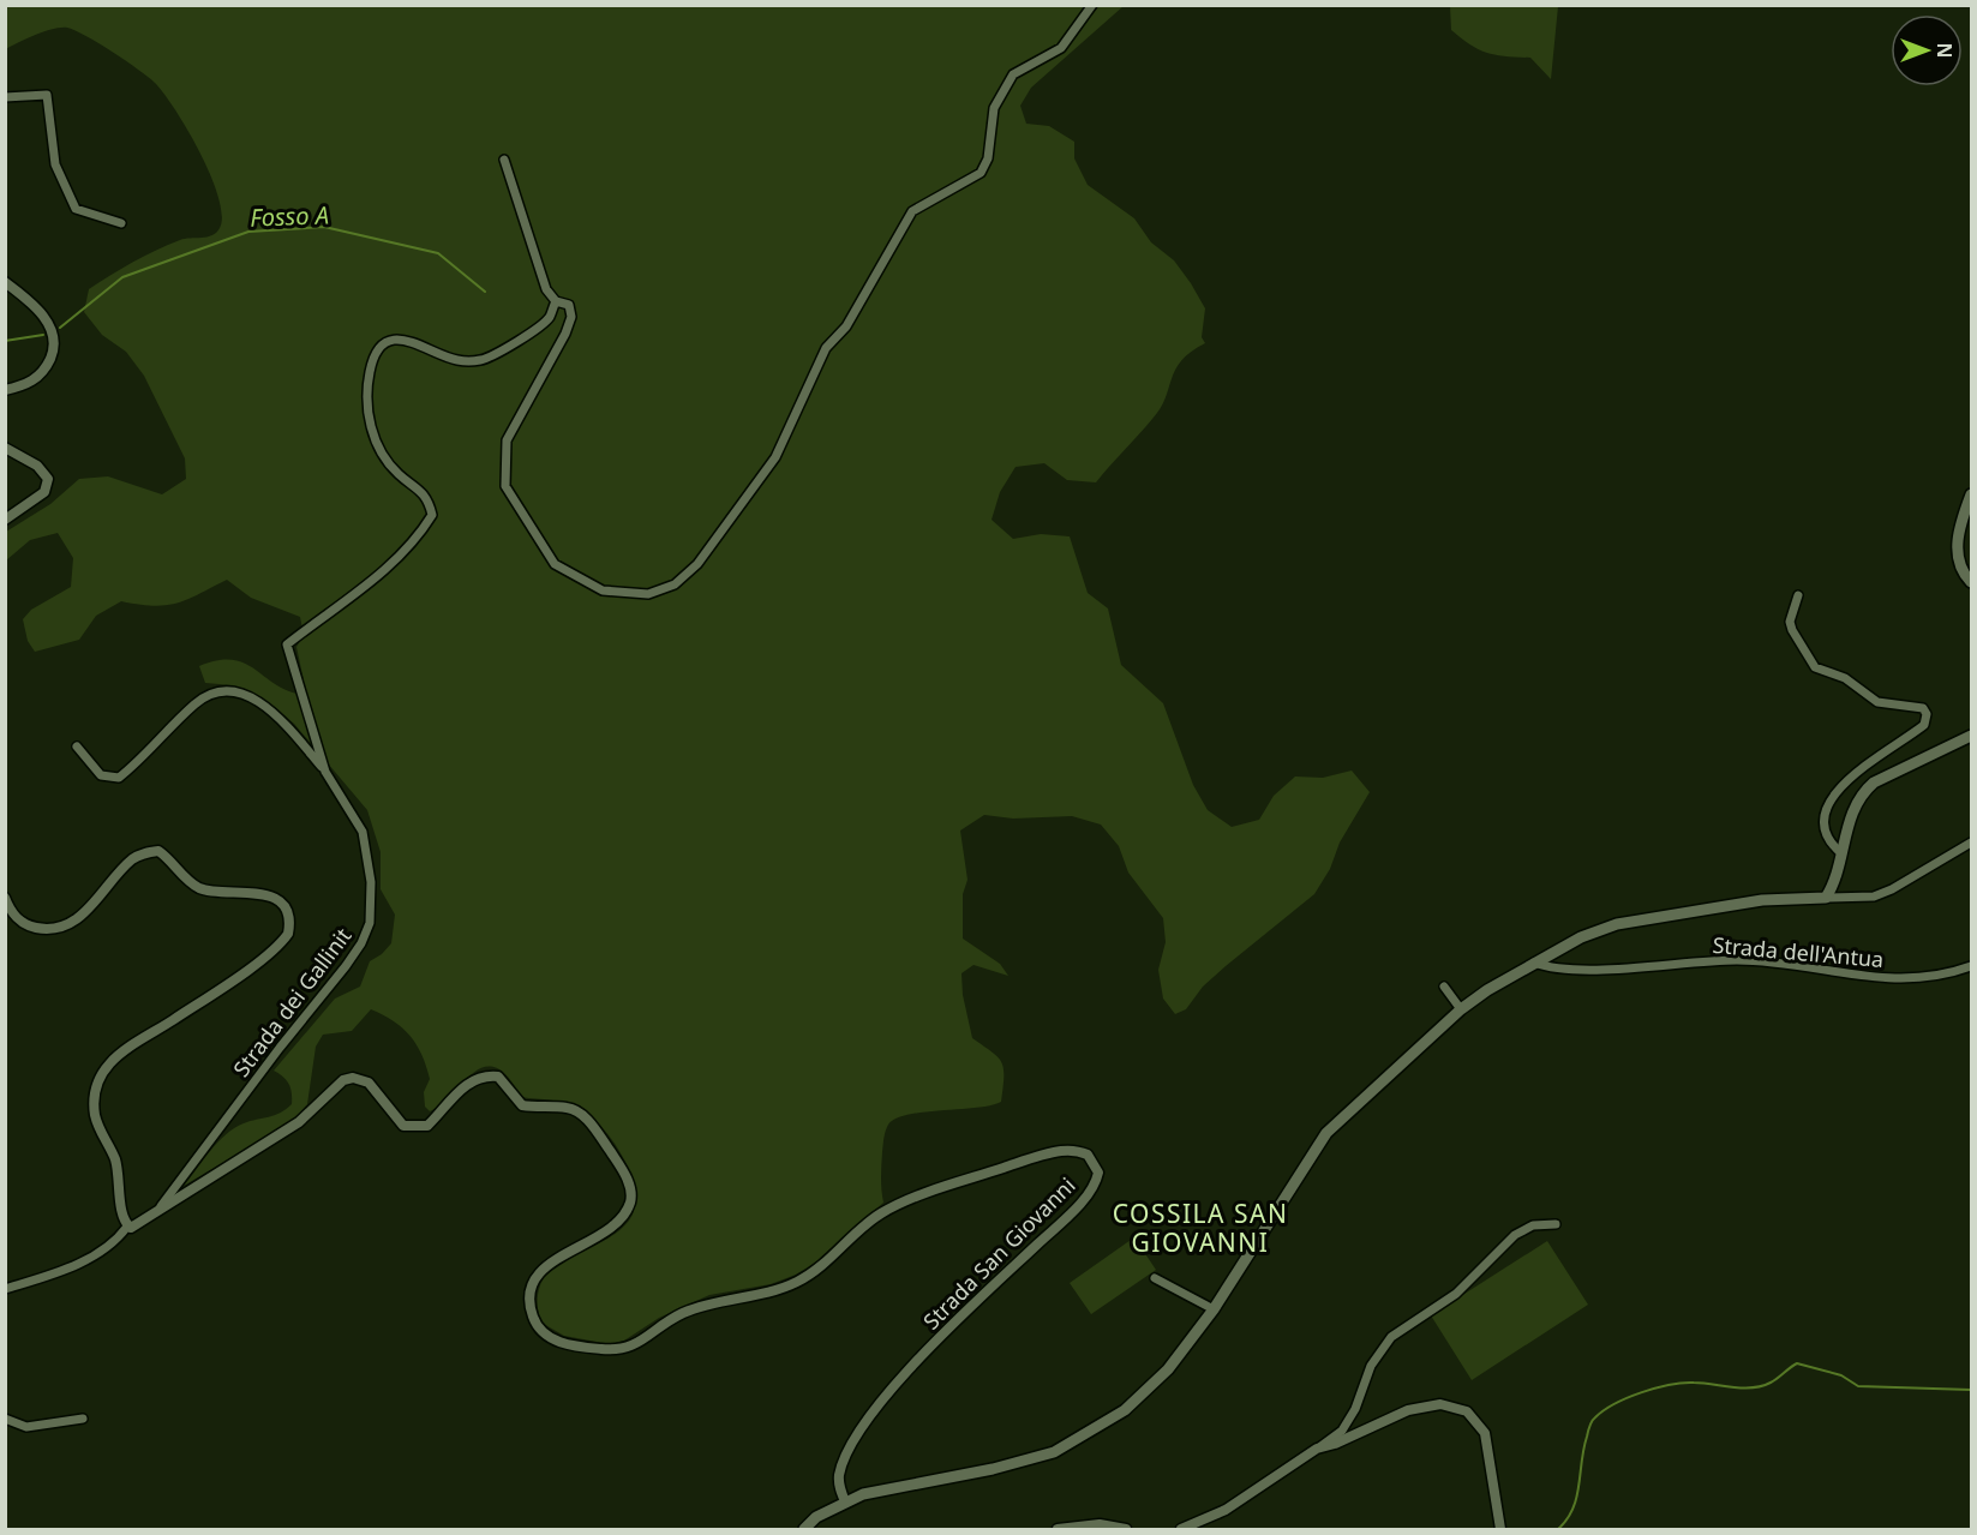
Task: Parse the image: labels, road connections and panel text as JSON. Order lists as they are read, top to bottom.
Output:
{
  "streets": {
    "street": ["Strada dell'Antua", "Strada dei Gallinit", "Strada San Giovanni"]
  },
  "crossings": [
    ["Strada dei Gallinit", "Strada San Giovanni"]
  ],
  "districts": ["COSSILA SAN GIOVANNI"],
  "water": ["Fosso A"],
  "north": "right"
}
